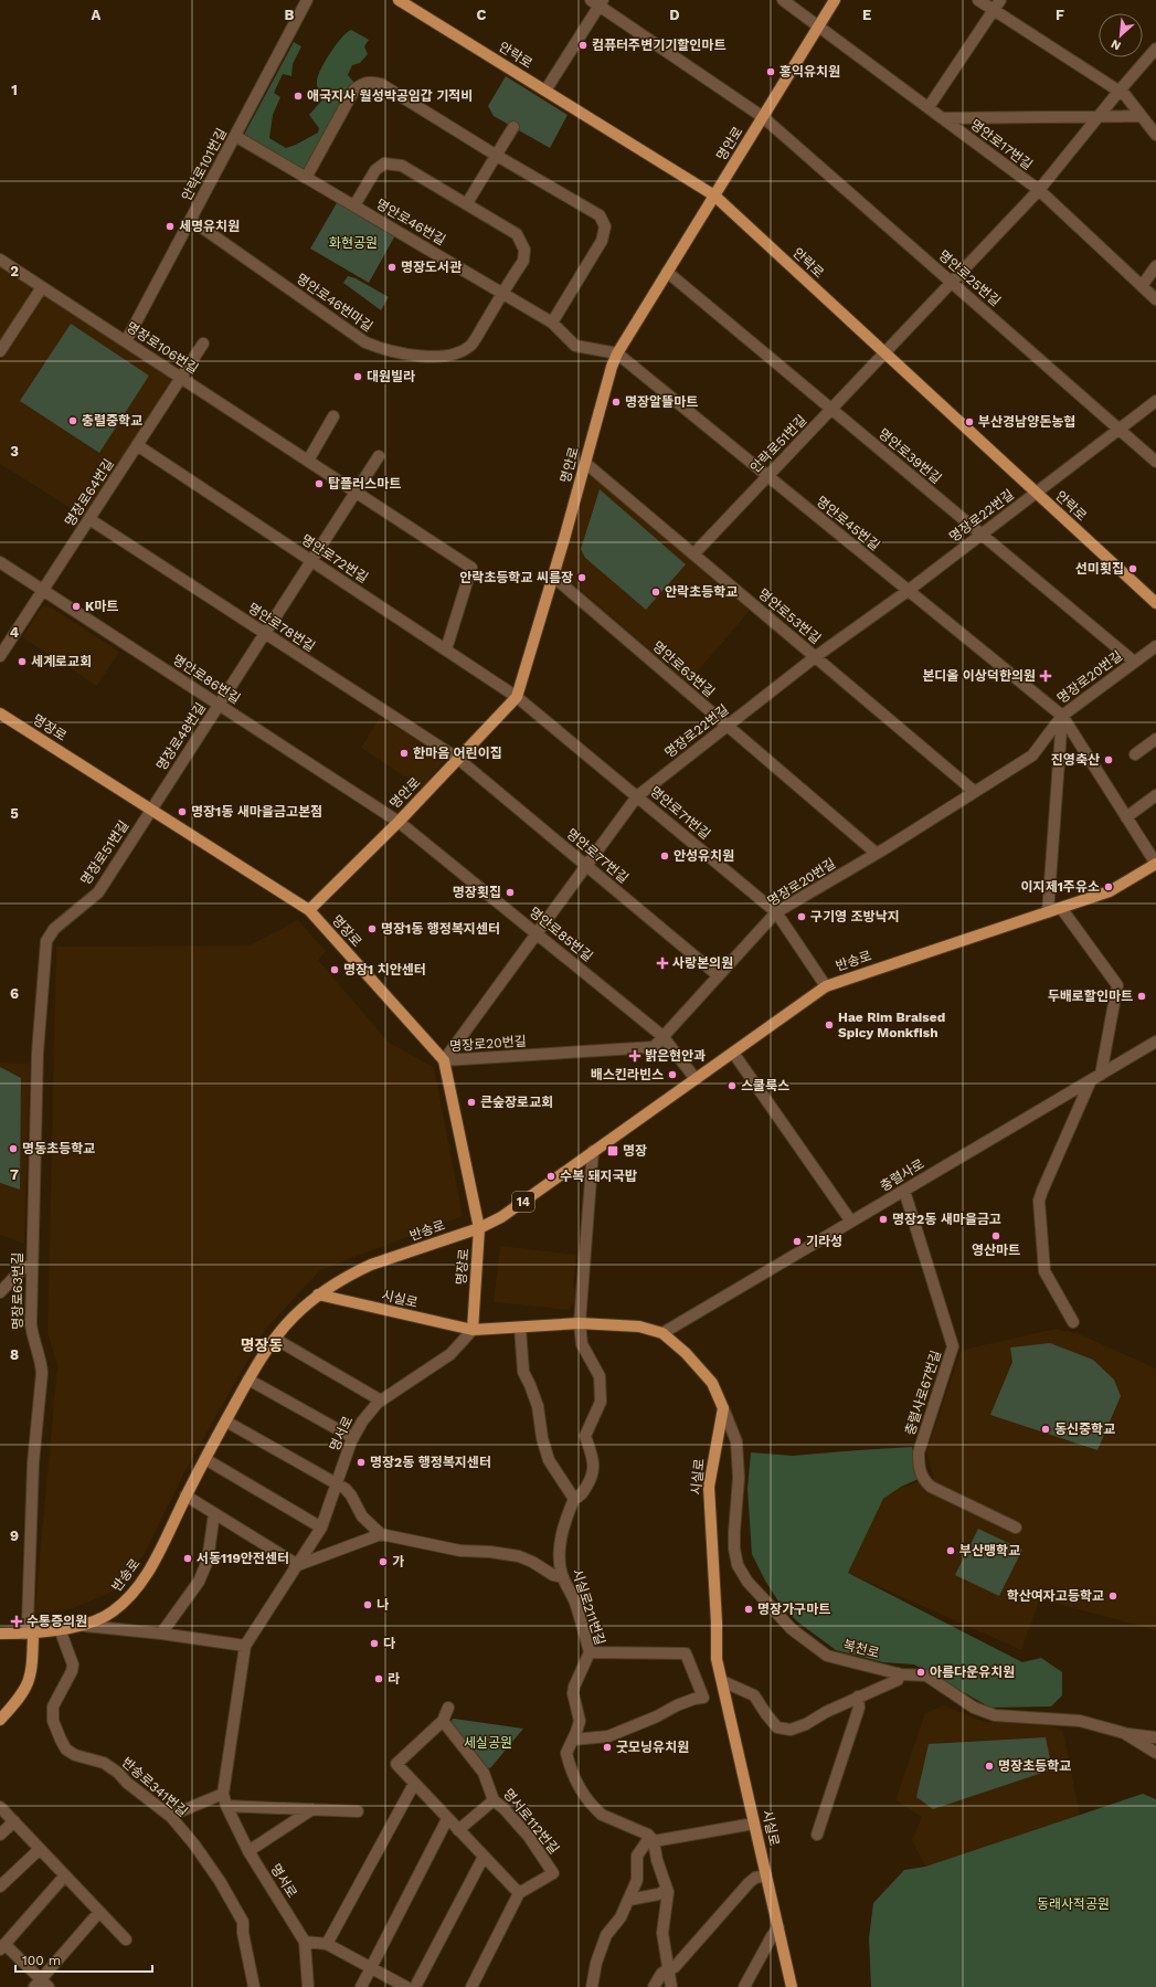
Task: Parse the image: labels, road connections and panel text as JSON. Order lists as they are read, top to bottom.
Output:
{
  "streets": {
    "main road": [
      "안락로",
      "명안로",
      "명장로",
      "반송로",
      "14",
      "시실로"
    ],
    "street": [
      "명안로17번길",
      "안락로101번길",
      "명안로46번길",
      "명안로25번길",
      "명안로46번마길",
      "명장로106번길",
      "안락로51번길",
      "명안로39번길",
      "명장로64번길",
      "명장로22번길",
      "명안로45번길",
      "명안로72번길",
      "명안로53번길",
      "명안로78번길",
      "명안로63번길",
      "명장로20번길",
      "명안로86번길",
      "명장로48번길",
      "명안로71번길",
      "명장로51번길",
      "명안로77번길",
      "명안로85번길",
      "충렬사로",
      "명장로63번길",
      "충렬사로67번길",
      "명서로",
      "시실로211번길",
      "복천로",
      "반송로341번길",
      "명서로112번길"
    ]
  },
  "crossings": [
    ["안락로", "명안로"],
    ["안락로", "안락로51번길"],
    ["안락로", "명장로22번길"],
    ["명안로", "명안로17번길"],
    ["명안로", "명안로46번길"],
    ["명안로", "명안로25번길"],
    ["명안로", "명안로39번길"],
    ["명안로", "명안로45번길"],
    ["명안로", "명안로72번길"],
    ["명안로", "명안로53번길"],
    ["명안로", "명안로78번길"],
    ["명안로", "명안로63번길"],
    ["명안로", "명안로86번길"],
    ["명안로", "명장로"],
    ["명안로", "명안로71번길"],
    ["명안로", "명안로77번길"],
    ["명안로", "명안로85번길"],
    ["명안로17번길", "안락로51번길"],
    ["안락로101번길", "명안로46번길"],
    ["안락로101번길", "명안로46번마길"],
    ["안락로101번길", "명장로106번길"],
    ["명안로46번길", "명안로46번마길"],
    ["명안로46번길", "명안로45번길"],
    ["명안로25번길", "안락로51번길"],
    ["명안로25번길", "명장로22번길"],
    ["명장로106번길", "명장로64번길"],
    ["명장로106번길", "명안로72번길"],
    ["명장로106번길", "명장로48번길"],
    ["안락로51번길", "명안로39번길"],
    ["안락로51번길", "명안로45번길"],
    ["안락로51번길", "명안로53번길"],
    ["명안로39번길", "명장로22번길"],
    ["명안로39번길", "명장로20번길"],
    ["명장로64번길", "명안로72번길"],
    ["명장로64번길", "명안로78번길"],
    ["명장로64번길", "명안로86번길"],
    ["명장로22번길", "명안로45번길"],
    ["명장로22번길", "명안로53번길"],
    ["명장로22번길", "명안로63번길"],
    ["명장로22번길", "명장로20번길"],
    ["명장로22번길", "명장로"],
    ["명장로22번길", "명안로71번길"],
    ["명장로22번길", "명안로77번길"],
    ["명장로22번길", "명안로85번길"],
    ["명안로45번길", "명장로20번길"],
    ["명안로45번길", "반송로"],
    ["명안로72번길", "명장로48번길"],
    ["명안로72번길", "명안로71번길"],
    ["명안로53번길", "명장로20번길"],
    ["명안로78번길", "명장로48번길"],
    ["명안로78번길", "명안로77번길"],
    ["명안로63번길", "명장로20번길"],
    ["명장로20번길", "명장로"],
    ["명장로20번길", "명안로71번길"],
    ["명장로20번길", "명안로77번길"],
    ["명장로20번길", "명안로85번길"],
    ["명안로86번길", "명장로48번길"],
    ["명안로86번길", "명안로85번길"],
    ["명장로", "명장로48번길"],
    ["명장로", "명장로51번길"],
    ["명장로", "반송로"],
    ["명장로", "시실로"],
    ["명장로", "명서로"],
    ["명장로48번길", "명장로51번길"],
    ["명안로71번길", "반송로"],
    ["명장로51번길", "명장로63번길"],
    ["명안로85번길", "반송로"],
    ["반송로", "명장로63번길"],
    ["반송로", "시실로"],
    ["반송로", "반송로341번길"],
    ["충렬사로", "시실로"],
    ["충렬사로", "충렬사로67번길"],
    ["시실로", "명서로"],
    ["시실로", "시실로211번길"],
    ["시실로", "복천로"]
  ],
  "districts": ["명장동"],
  "parks": ["화현공원", "세실공원", "동래사적공원"],
  "places": {
    "other": [
      "컴퓨터주변기기할인마트",
      "홍익유치원",
      "애국지사 월성박공임갑 기적비",
      "세명유치원",
      "명장도서관",
      "대원빌라",
      "명장알뜰마트",
      "충렬중학교",
      "부산경남양돈농협",
      "탑플러스마트",
      "선미횟집",
      "안락초등학교 씨름장",
      "안락초등학교",
      "K마트",
      "세계로교회",
      "한마음 어린이집",
      "진영축산",
      "명장1동 새마을금고본점",
      "안성유치원",
      "이지제1주유소",
      "명장횟집",
      "구기영 조방낙지",
      "명장1동 행정복지센터",
      "명장1 치안센터",
      "두배로할인마트",
      "Hae Rim Braised Spicy Monkfish",
      "배스킨라빈스",
      "스쿨룩스",
      "큰숲장로교회",
      "명동초등학교",
      "수복 돼지국밥",
      "명장2동 새마을금고",
      "영산마트",
      "기라성",
      "동신중학교",
      "명장2동 행정복지센터",
      "부산맹학교",
      "서동119안전센터",
      "가",
      "학산여자고등학교",
      "나",
      "명장가구마트",
      "다",
      "아름다운유치원",
      "라",
      "굿모닝유치원",
      "명장초등학교"
    ],
    "health": [
      "본디올 이상덕한의원",
      "사랑본의원",
      "밝은현안과",
      "수통증의원"
    ],
    "transit": ["명장"]
  },
  "scale_bar": "100 m",
  "north": "bottom left",
  "grid": {
    "columns": [
      "A",
      "B",
      "C",
      "D",
      "E",
      "F"
    ],
    "rows": [
      "1",
      "2",
      "3",
      "4",
      "5",
      "6",
      "7",
      "8",
      "9"
    ]
  }
}
